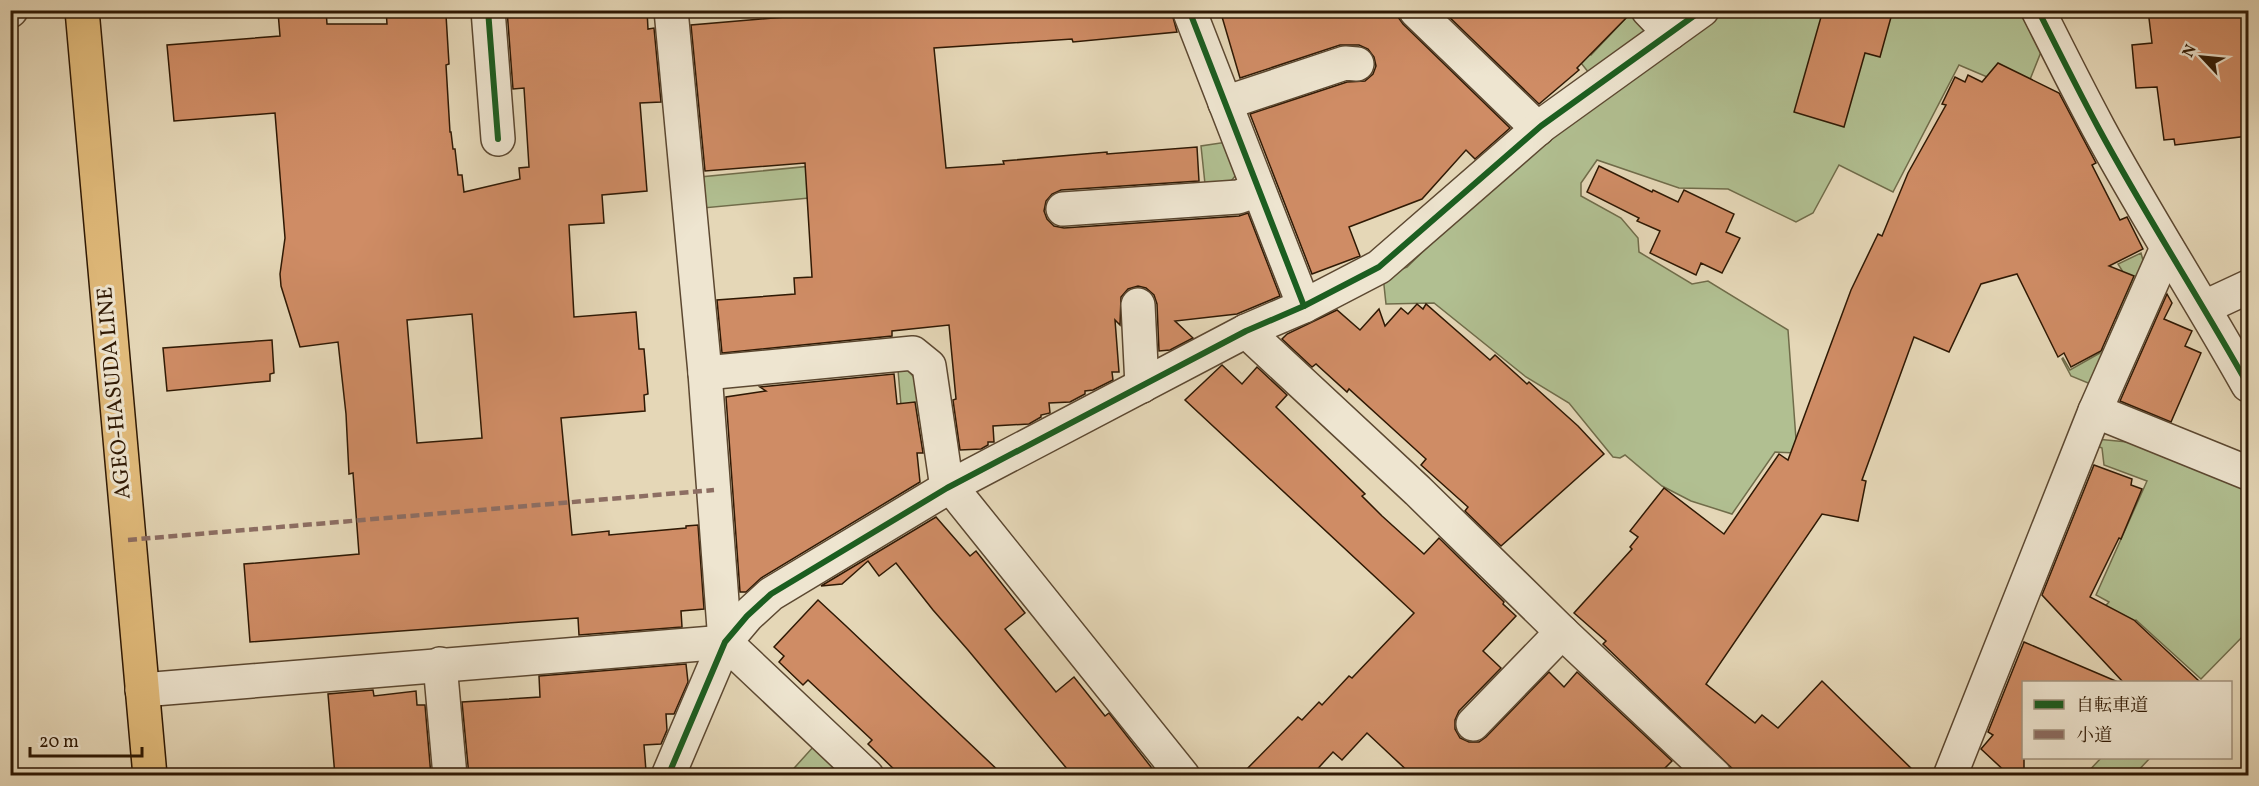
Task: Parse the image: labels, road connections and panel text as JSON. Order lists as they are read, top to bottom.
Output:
{
  "streets": {
    "main road": ["AGEO-HASUDA LINE"]
  },
  "legend": ["自転車道", "小道"],
  "scale_bar": "20 m",
  "north": "top left"
}
